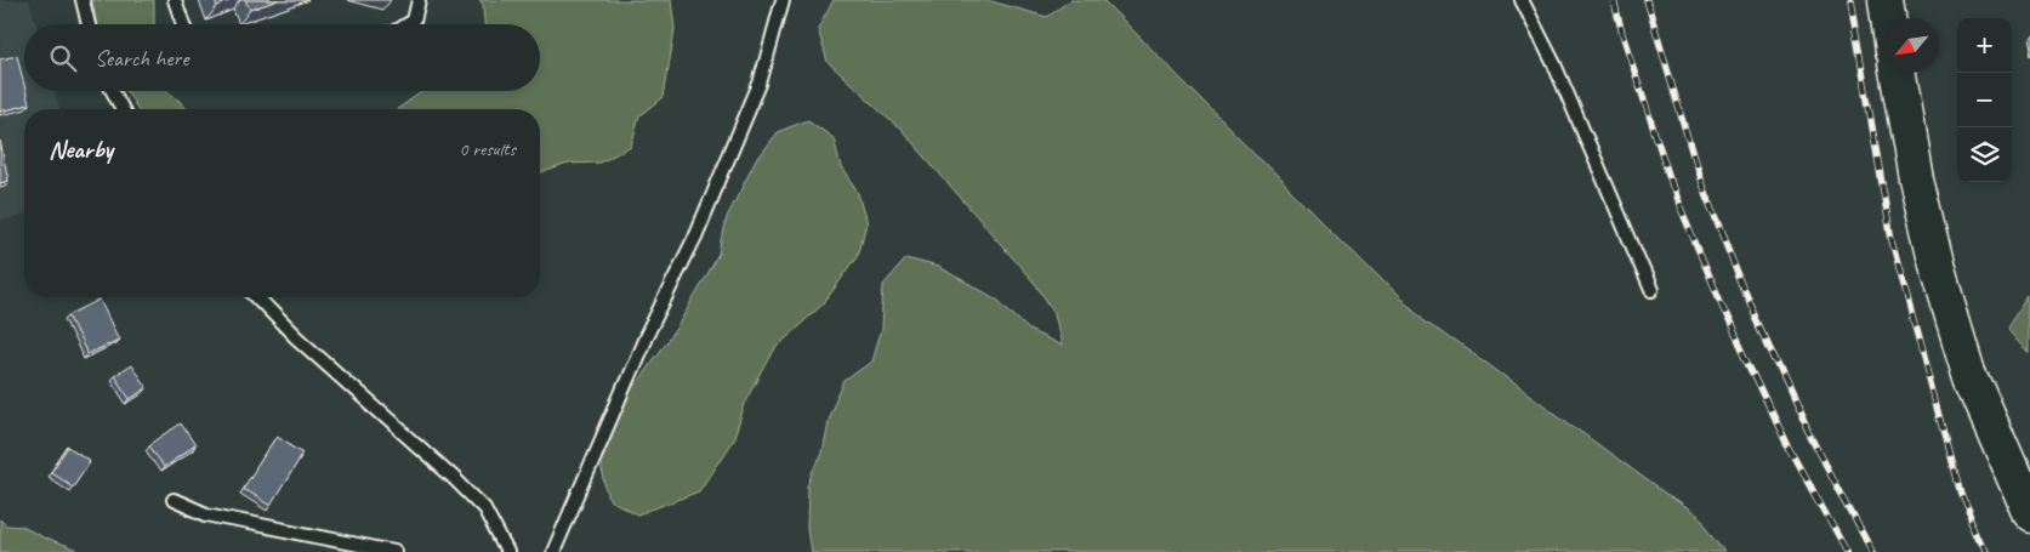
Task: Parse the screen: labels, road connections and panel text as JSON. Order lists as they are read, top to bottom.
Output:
{
  "north": "bottom left",
  "page": {
    "map_buttons": ["+", "−"],
    "search": "Search here",
    "heading": ["Nearby", "0 results"]
  }
}
